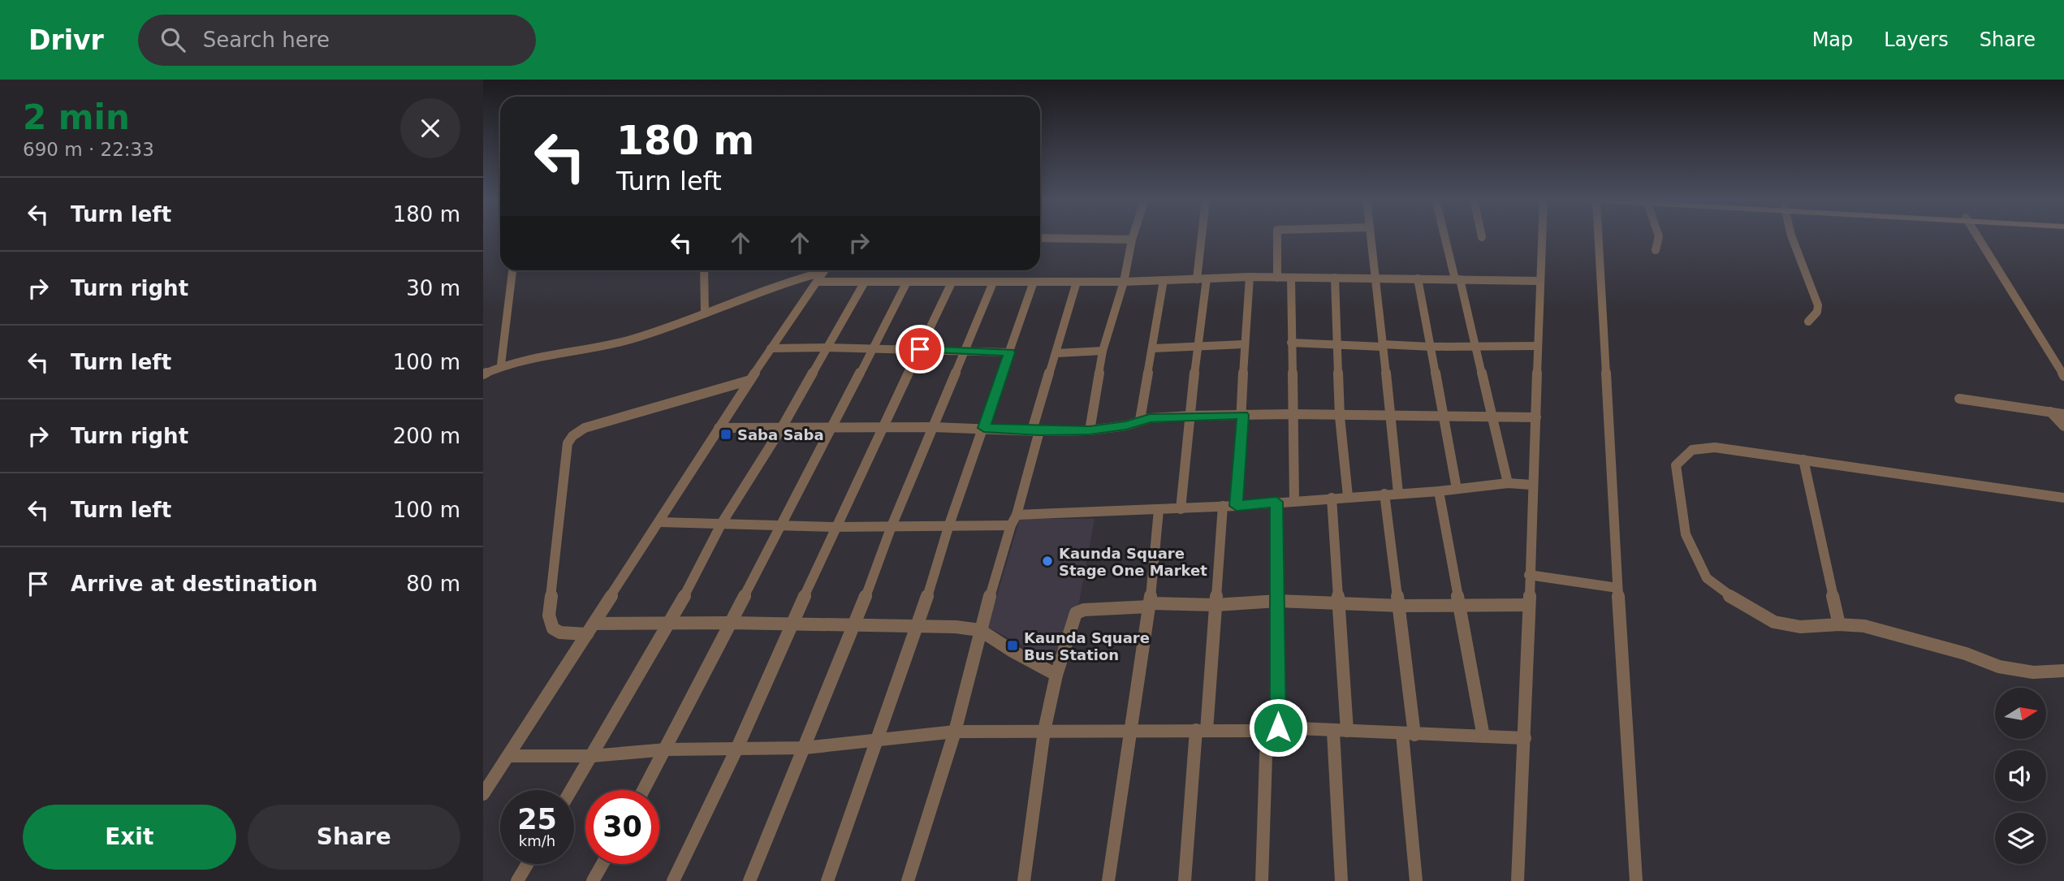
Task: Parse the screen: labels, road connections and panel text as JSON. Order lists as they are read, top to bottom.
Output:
{
  "places": {
    "transit": ["Saba Saba", "Kaunda Square Bus Station"],
    "other": ["Kaunda Square Stage One Market"]
  },
  "north": "right",
  "page": {
    "header": "Drivr",
    "search": "Search here",
    "nav": ["Map", "Layers", "Share"],
    "heading": ["2 min", "690 m · 22:33"],
    "turn": ["180 m", "Turn left"],
    "list": [
      {
        "name": "Turn left",
        "value": "180 m"
      },
      {
        "name": "Turn right",
        "value": "30 m"
      },
      {
        "name": "Turn left",
        "value": "100 m"
      },
      {
        "name": "Turn right",
        "value": "200 m"
      },
      {
        "name": "Turn left",
        "value": "100 m"
      },
      {
        "name": "Arrive at destination",
        "value": "80 m"
      }
    ],
    "speed": "25 km/h",
    "limit": "30",
    "buttons": ["Exit", "Share"]
  }
}
